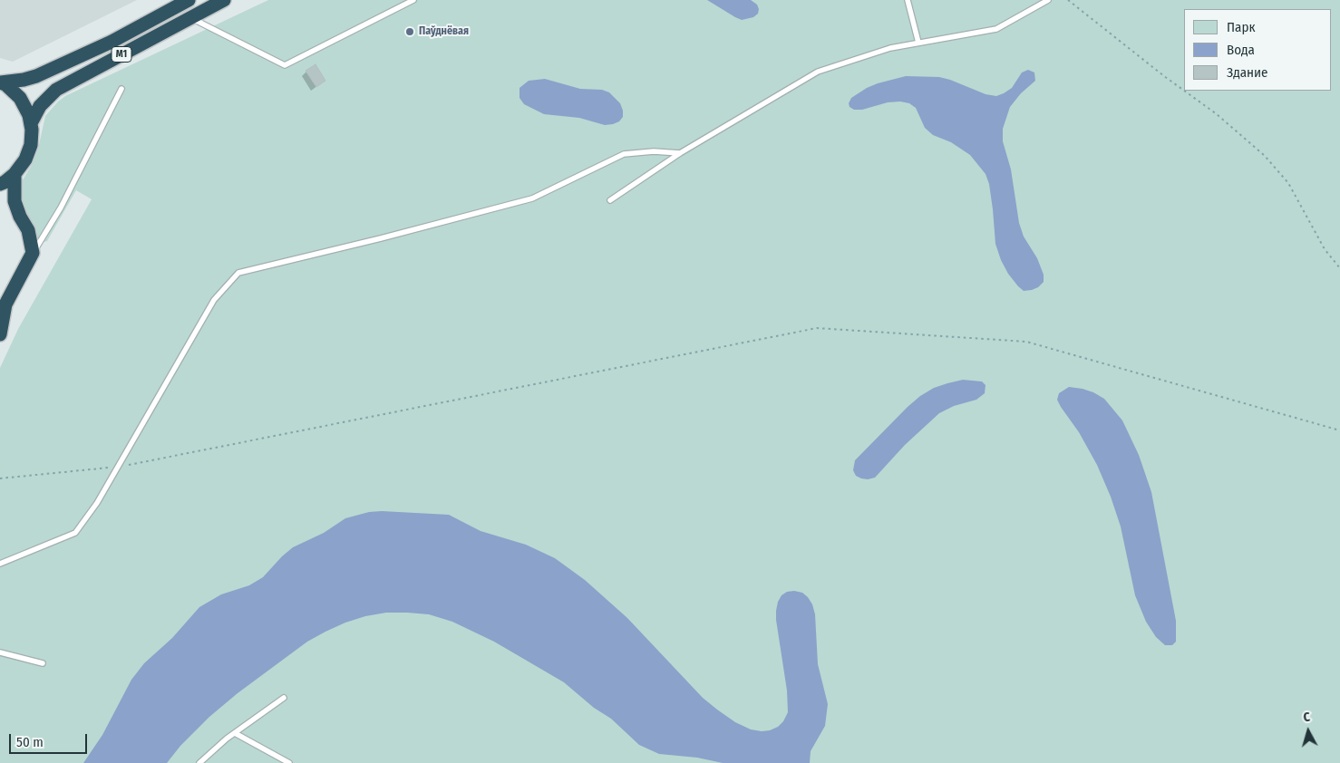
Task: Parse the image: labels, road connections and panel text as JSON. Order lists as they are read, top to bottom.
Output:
{
  "streets": {
    "highway": ["М1"]
  },
  "places": ["Паўднёвая"],
  "legend": ["Парк", "Вода", "Здание"],
  "scale_bar": "50 m",
  "north": "top"
}
